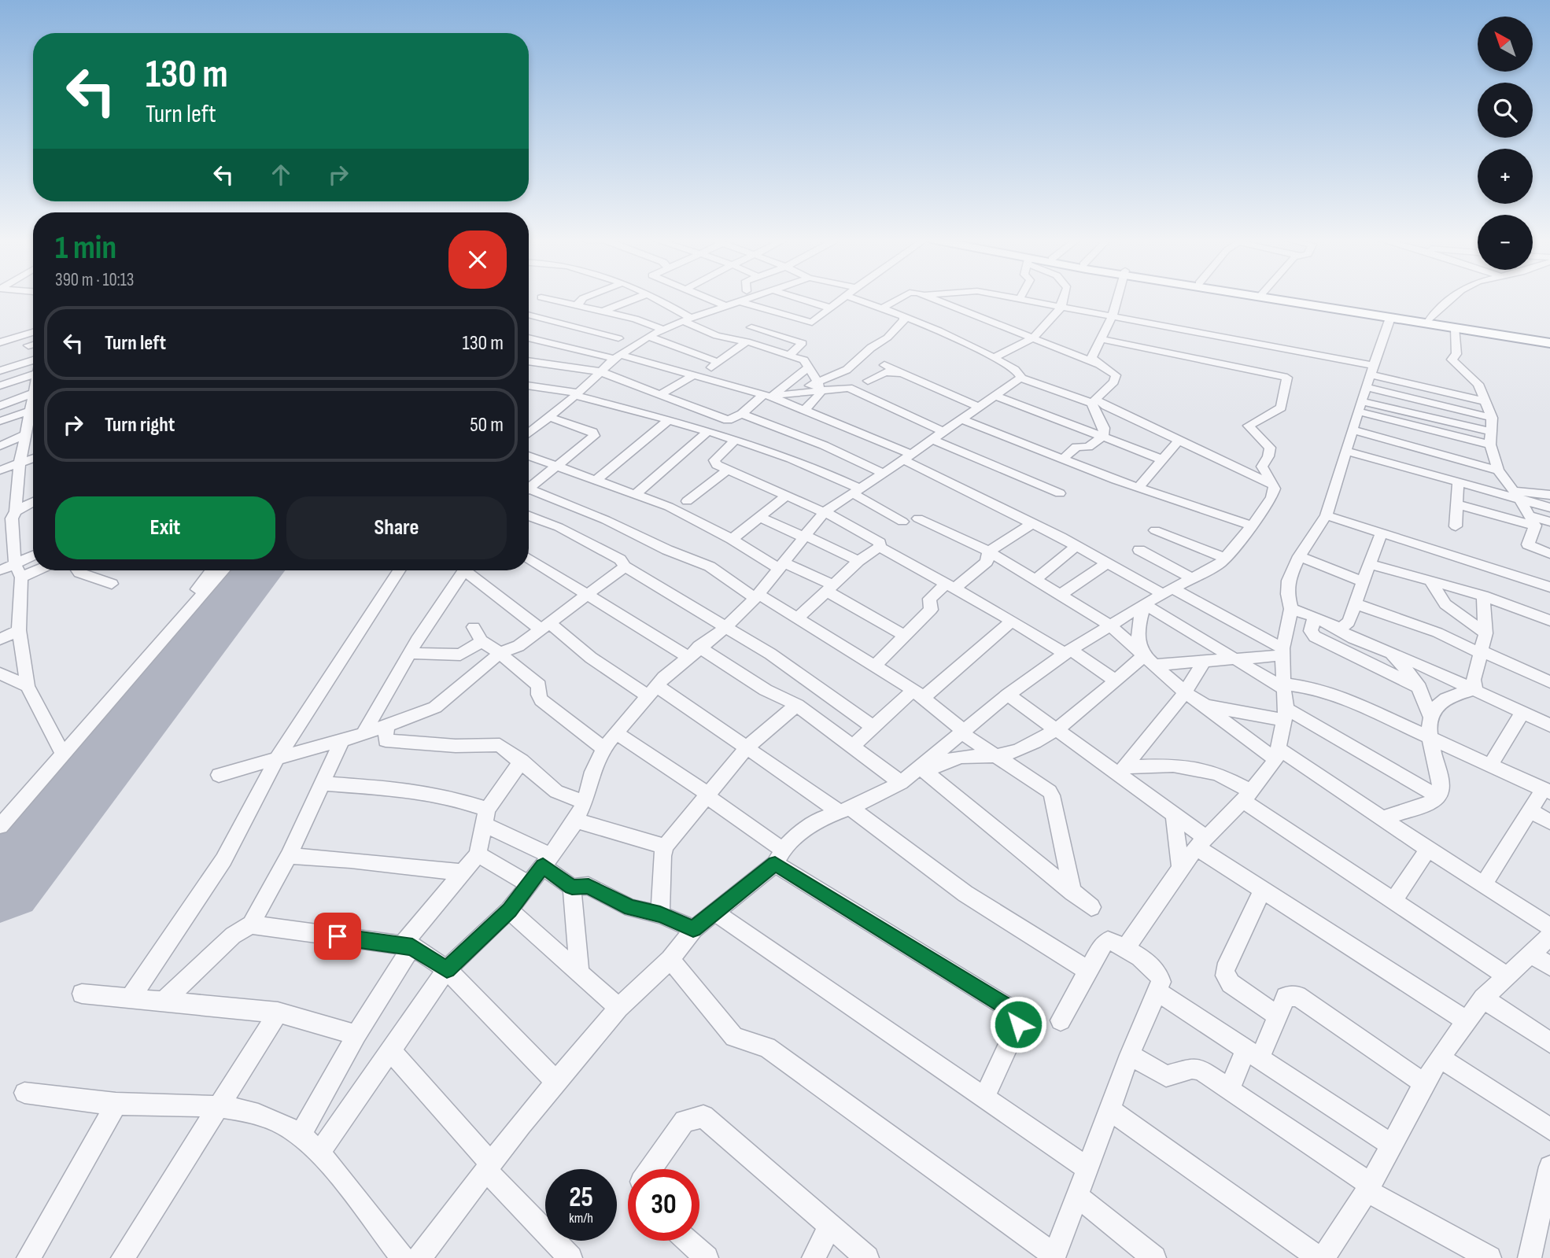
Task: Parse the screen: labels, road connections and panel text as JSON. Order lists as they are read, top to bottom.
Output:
{
  "north": "top left",
  "page": {
    "map_buttons": ["+", "−"],
    "turn": ["130 m", "Turn left"],
    "heading": ["1 min", "390 m · 10:13"],
    "list": [
      {
        "name": "Turn left",
        "value": "130 m"
      },
      {
        "name": "Turn right",
        "value": "50 m"
      }
    ],
    "buttons": ["Exit", "Share"],
    "speed": "25 km/h",
    "limit": "30"
  }
}
